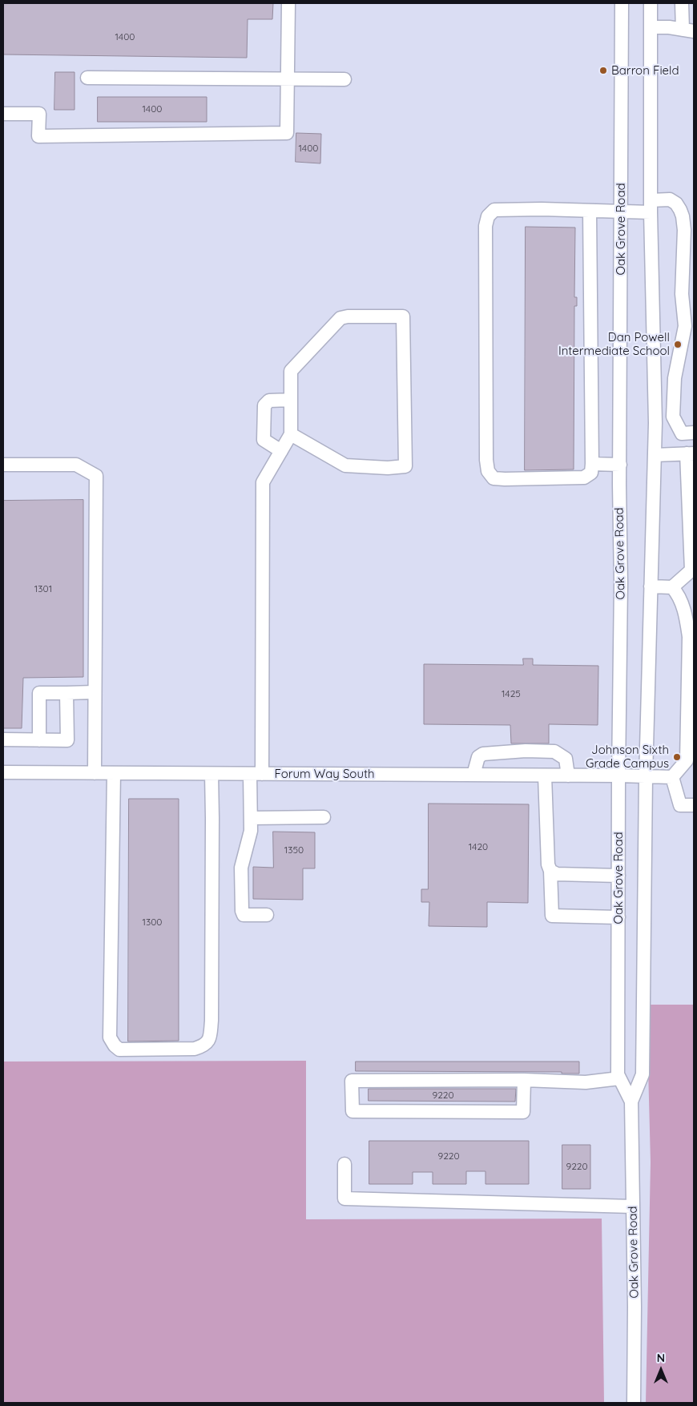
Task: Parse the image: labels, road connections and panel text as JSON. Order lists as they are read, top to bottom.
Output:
{
  "streets": {
    "street": ["Oak Grove Road", "Forum Way South"]
  },
  "crossings": [
    ["Oak Grove Road", "Forum Way South"]
  ],
  "places": ["Barron Field", "Dan Powell Intermediate School", "Johnson Sixth Grade Campus"],
  "house_numbers": [
    "1400",
    "1400",
    "1400",
    "1301",
    "1425",
    "1420",
    "1350",
    "1300",
    "9220",
    "9220",
    "9220"
  ],
  "north": "top"
}
